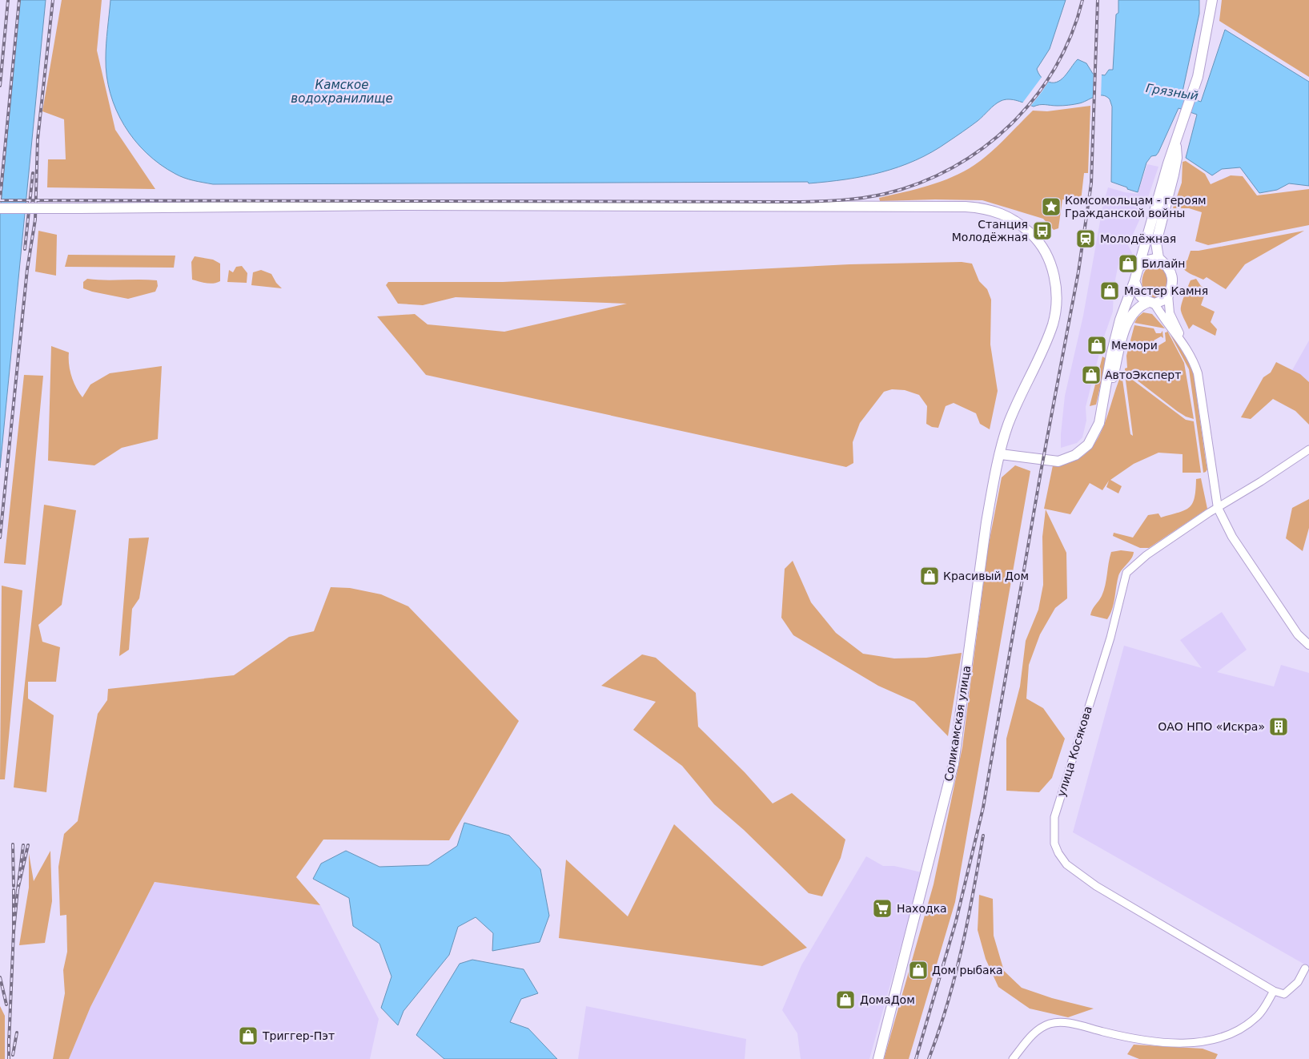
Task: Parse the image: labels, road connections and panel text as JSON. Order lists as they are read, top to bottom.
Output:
{
  "streets": {
    "main road": ["Соликамская улица"],
    "street": ["улица Косякова"]
  },
  "water": ["Камское водохранилище", "Грязный"],
  "places": {
    "place": ["Комсомольцам - героям Гражданской войны"],
    "bus stop": ["Станция Молодёжная"],
    "station": ["Молодёжная"],
    "shop": [
      "Билайн",
      "Мастер Камня",
      "Мемори",
      "АвтоЭксперт",
      "Красивый Дом",
      "Дом рыбака",
      "ДомаДом",
      "Триггер-Пэт"
    ],
    "building": ["ОАО НПО «Искра»"],
    "supermarket": ["Находка"]
  }
}
